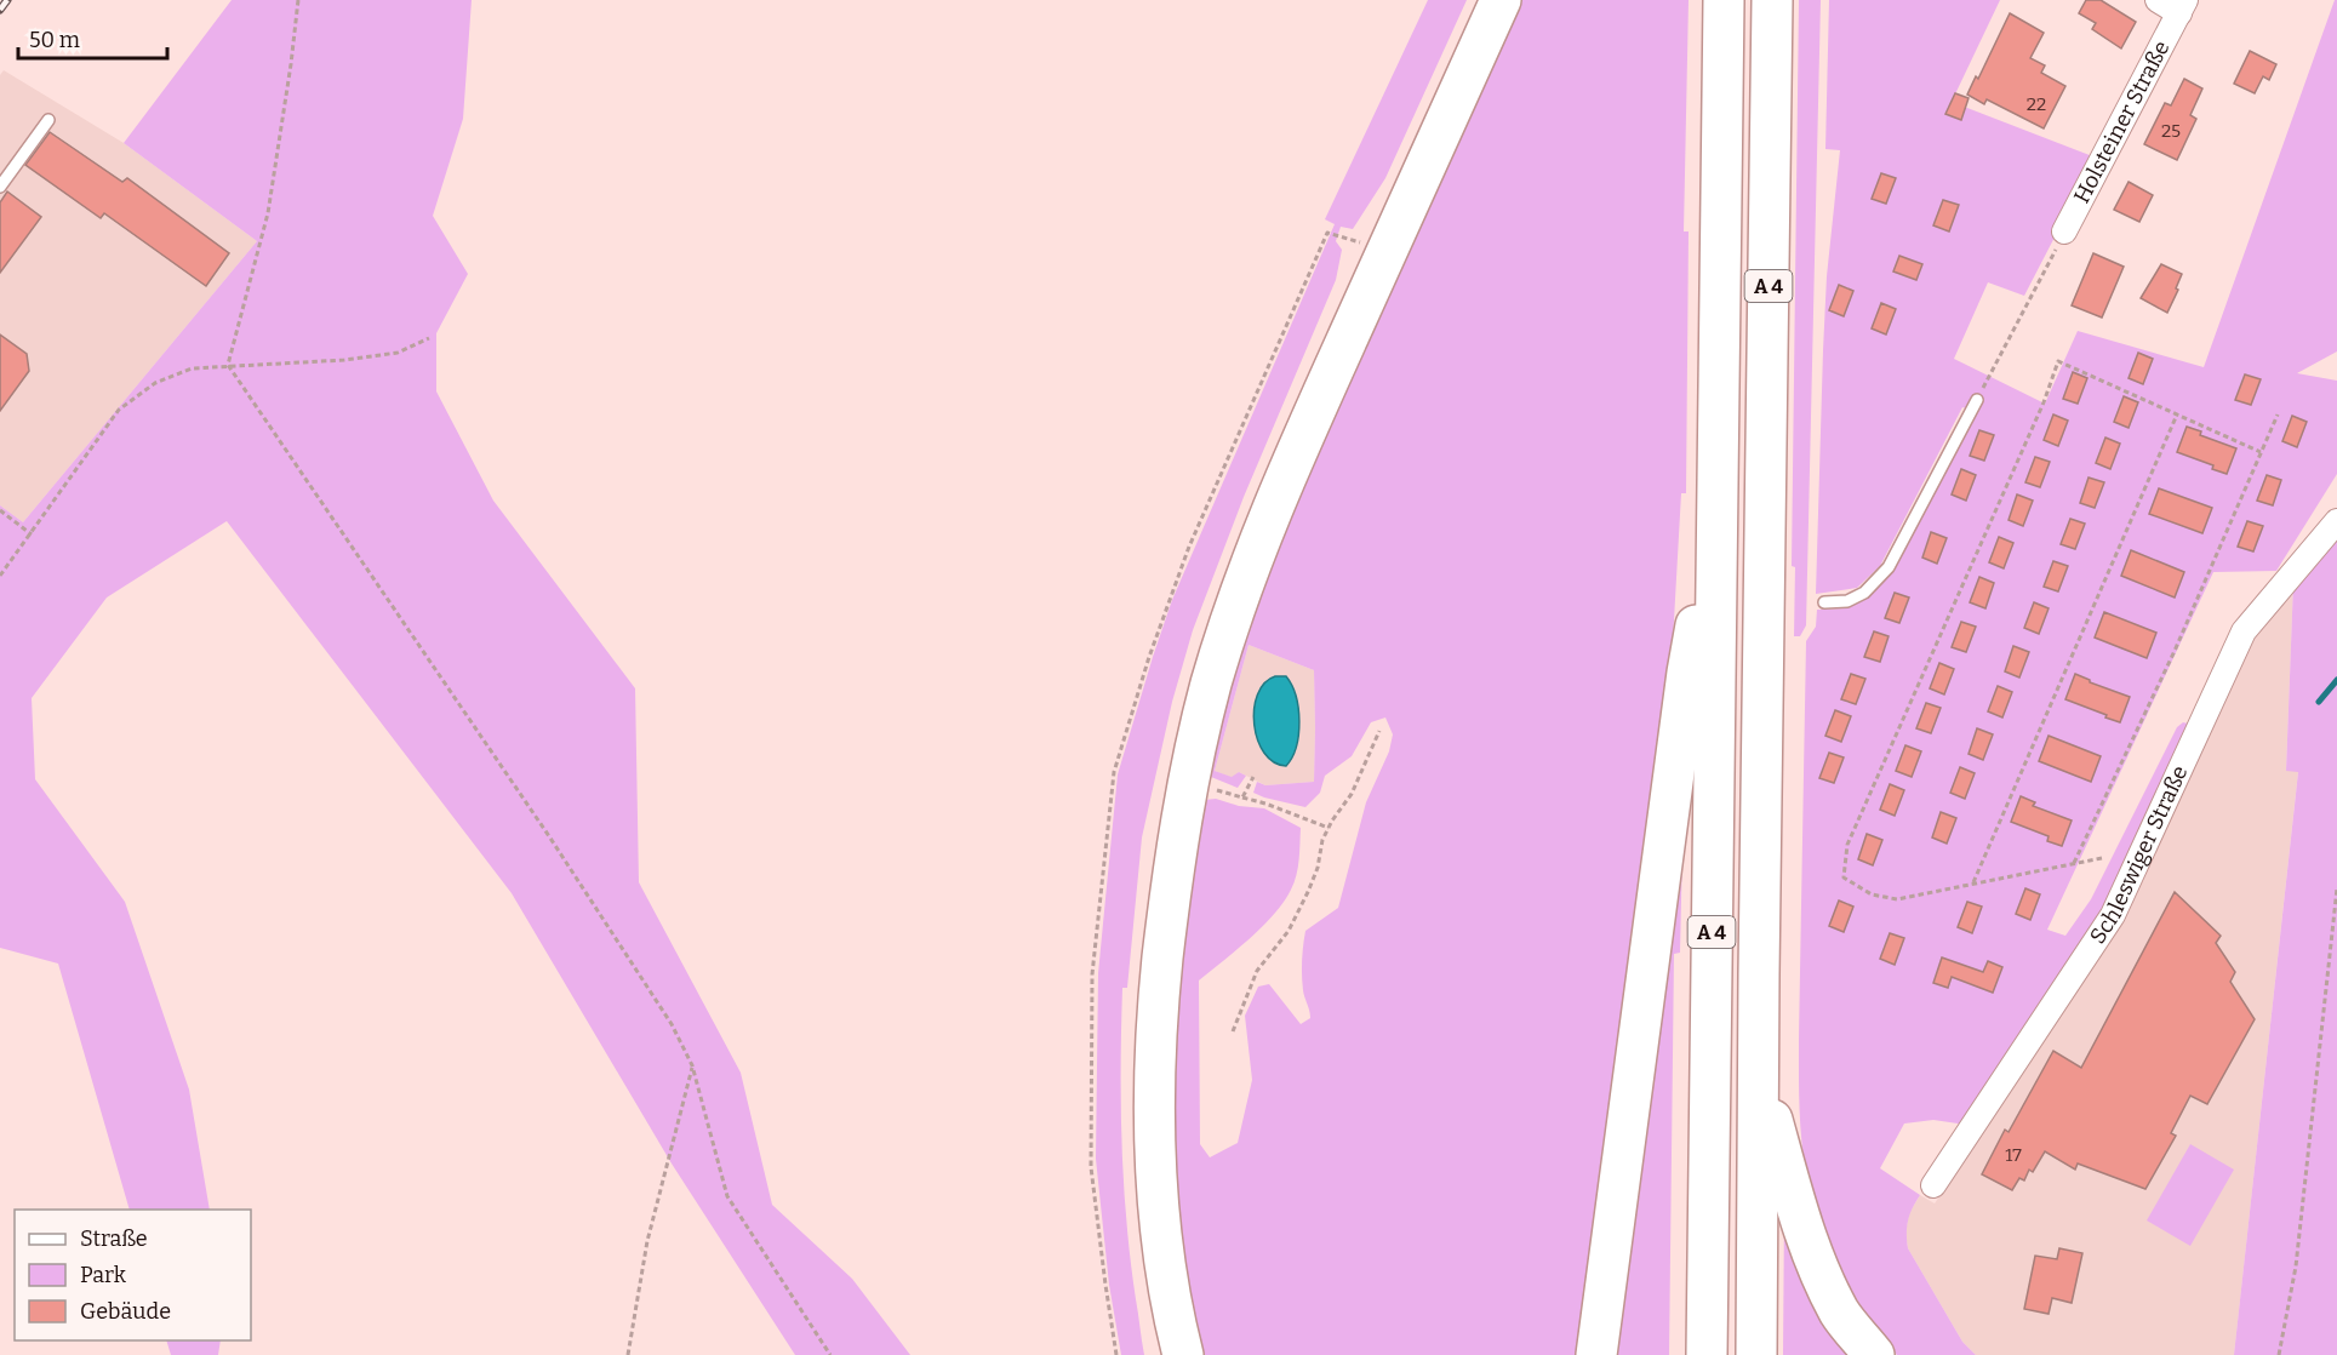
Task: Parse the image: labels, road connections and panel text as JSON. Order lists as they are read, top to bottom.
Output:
{
  "streets": {
    "highway": ["A 4"],
    "street": ["Holsteiner Straße", "Schleswiger Straße"]
  },
  "house_numbers": ["22", "25", "17"],
  "legend": ["Straße", "Park", "Gebäude"],
  "scale_bar": "50 m"
}
